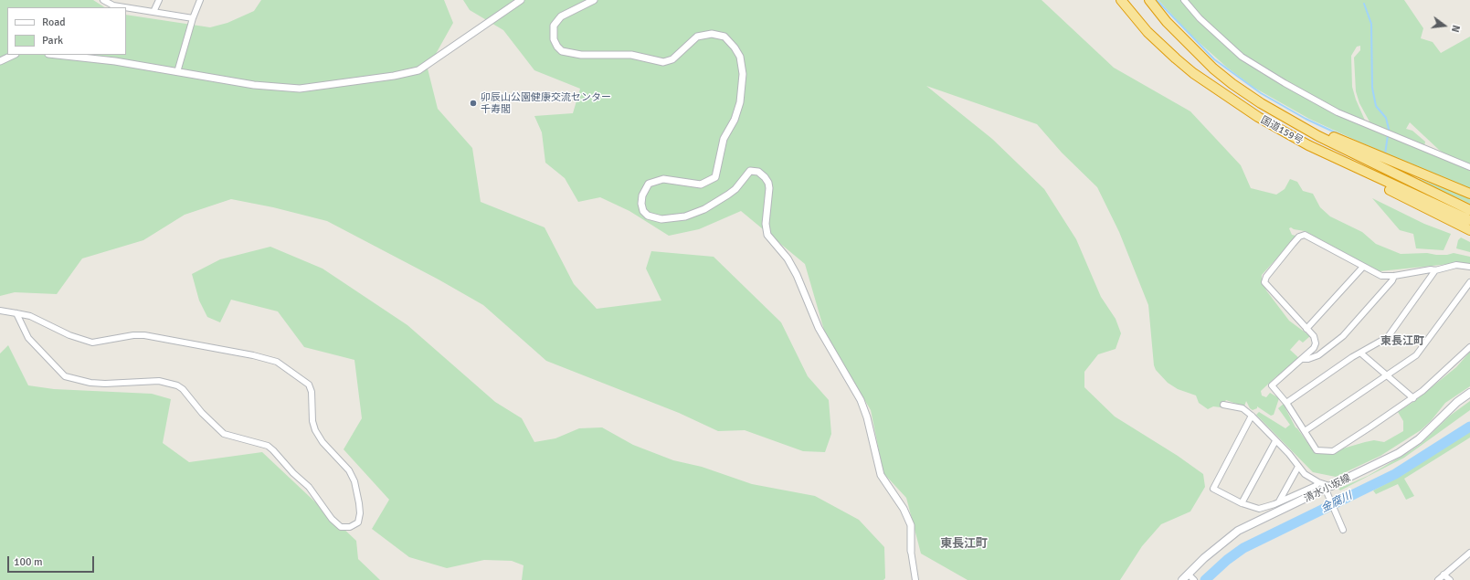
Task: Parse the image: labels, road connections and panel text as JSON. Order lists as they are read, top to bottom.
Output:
{
  "streets": {
    "highway": ["国道159号"],
    "main road": ["清水小坂線"]
  },
  "districts": ["東長江町", "東長江町"],
  "water": ["金腐川"],
  "places": ["卯辰山公園健康交流センター 千寿閣"],
  "legend": ["Road", "Park"],
  "scale_bar": "100 m",
  "north": "right"
}
